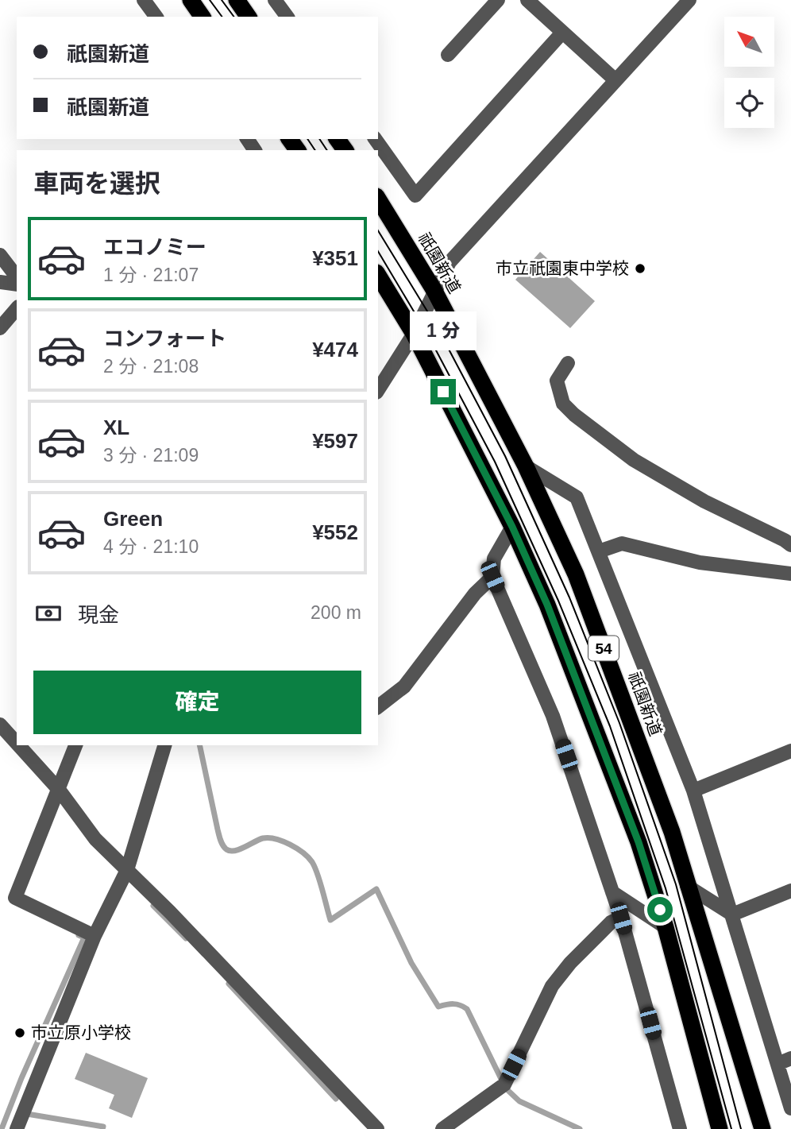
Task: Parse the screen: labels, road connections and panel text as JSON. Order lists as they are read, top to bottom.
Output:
{
  "streets": {
    "highway": ["祇園新道", "54"]
  },
  "places": ["市立祇園東中学校", "市立原小学校"],
  "north": "top left",
  "page": {
    "banner": ["祇園新道", "祇園新道"],
    "heading": "車両を選択",
    "list": [
      {
        "name": "エコノミー",
        "note": "1 分 · 21:07",
        "value": "¥351"
      },
      {
        "name": "コンフォート",
        "note": "2 分 · 21:08",
        "value": "¥474"
      },
      {
        "name": "XL",
        "note": "3 分 · 21:09",
        "value": "¥597"
      },
      {
        "name": "Green",
        "note": "4 分 · 21:10",
        "value": "¥552"
      }
    ],
    "bubble": "1 分",
    "pay": ["現金", "200 m"],
    "buttons": "確定"
  }
}
